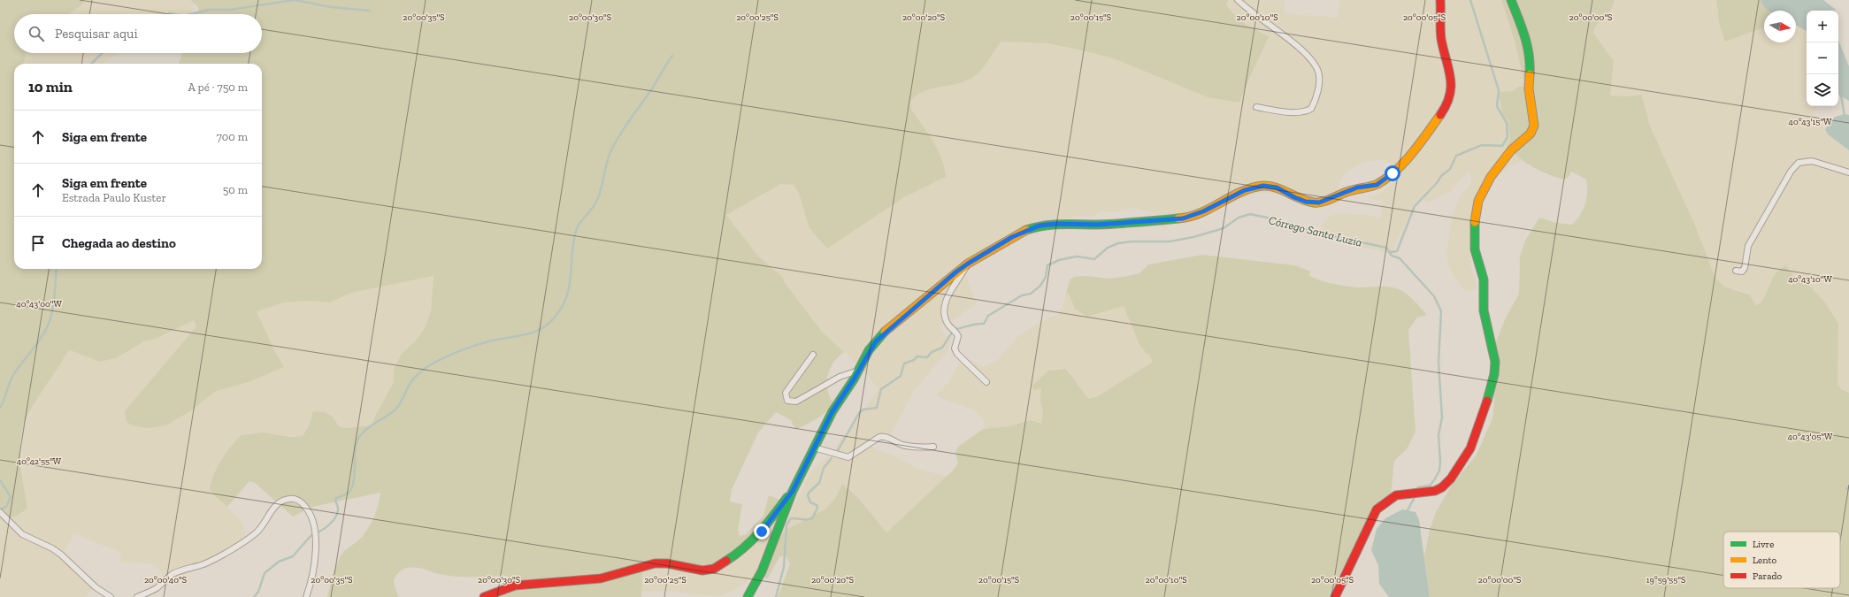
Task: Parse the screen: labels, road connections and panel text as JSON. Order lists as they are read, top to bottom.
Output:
{
  "water": ["Córrego Santa Luzia"],
  "legend": ["Livre", "Lento", "Parado"],
  "north": "right",
  "page": {
    "map_buttons": ["+", "−"],
    "search": "Pesquisar aqui",
    "heading": ["10 min", "A pé · 750 m"],
    "list": [
      ["Siga em frente", "700 m"],
      ["Siga em frente", "Estrada Paulo Kuster", "50 m"],
      "Chegada ao destino"
    ]
  },
  "coordinates": [
    "20°00'10\"S",
    "20°00'35\"S",
    "20°00'30\"S",
    "20°00'25\"S",
    "20°00'20\"S",
    "20°00'15\"S",
    "20°00'05\"S",
    "20°00'00\"S",
    "40°43'15\"W",
    "40°43'10\"W",
    "40°43'00\"W",
    "40°43'05\"W",
    "40°42'55\"W",
    "20°00'40\"S",
    "19°59'55\"S"
  ]
}
